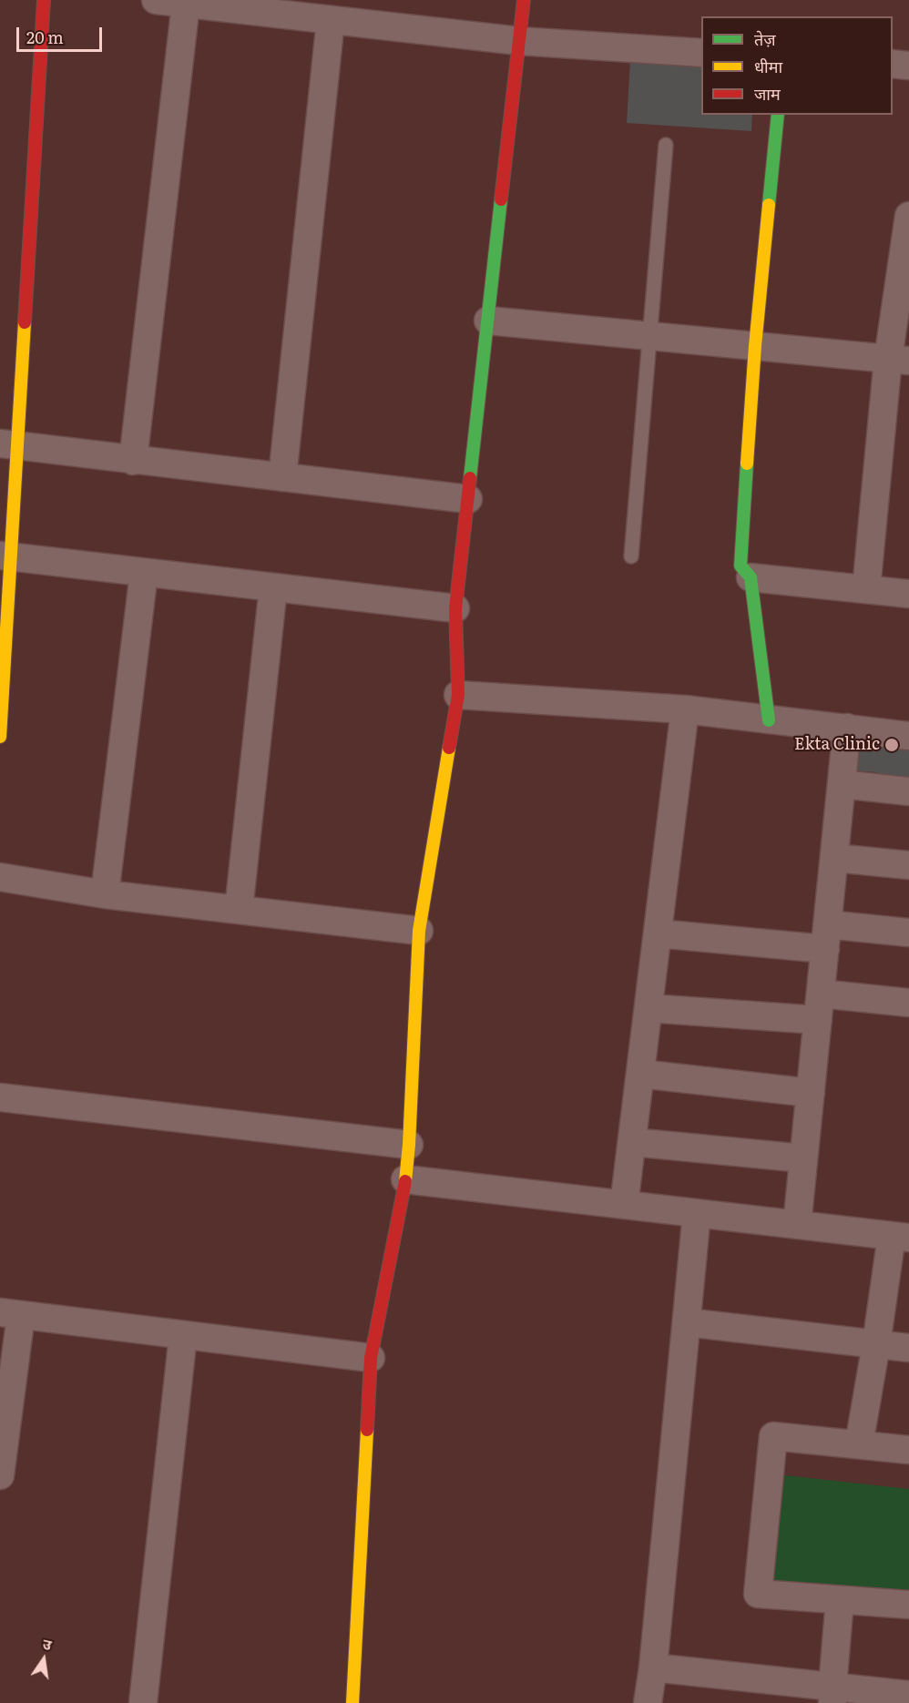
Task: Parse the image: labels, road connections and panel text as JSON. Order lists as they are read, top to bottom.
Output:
{
  "places": ["Ekta Clinic"],
  "legend": ["तेज़", "धीमा", "जाम"],
  "scale_bar": "20 m",
  "north": "top"
}
